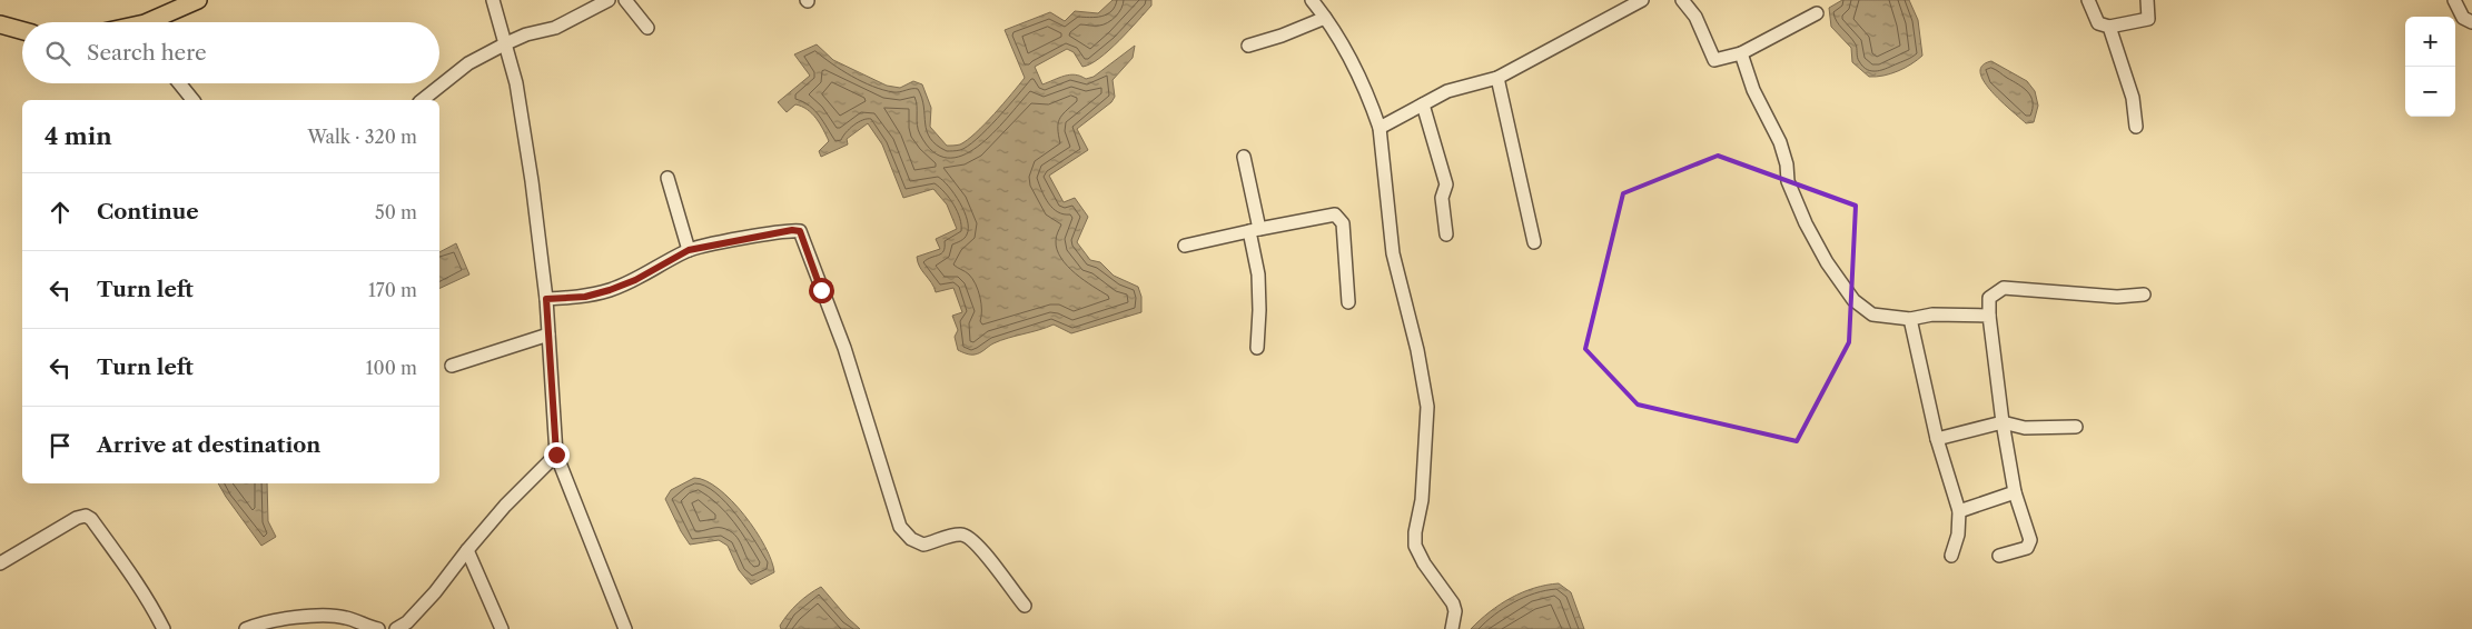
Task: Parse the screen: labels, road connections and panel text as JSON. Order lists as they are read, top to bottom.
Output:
{
  "page": {
    "map_buttons": ["+", "−"],
    "search": "Search here",
    "heading": ["4 min", "Walk · 320 m"],
    "list": [
      ["Continue", "50 m"],
      ["Turn left", "170 m"],
      ["Turn left", "100 m"],
      "Arrive at destination"
    ]
  }
}
